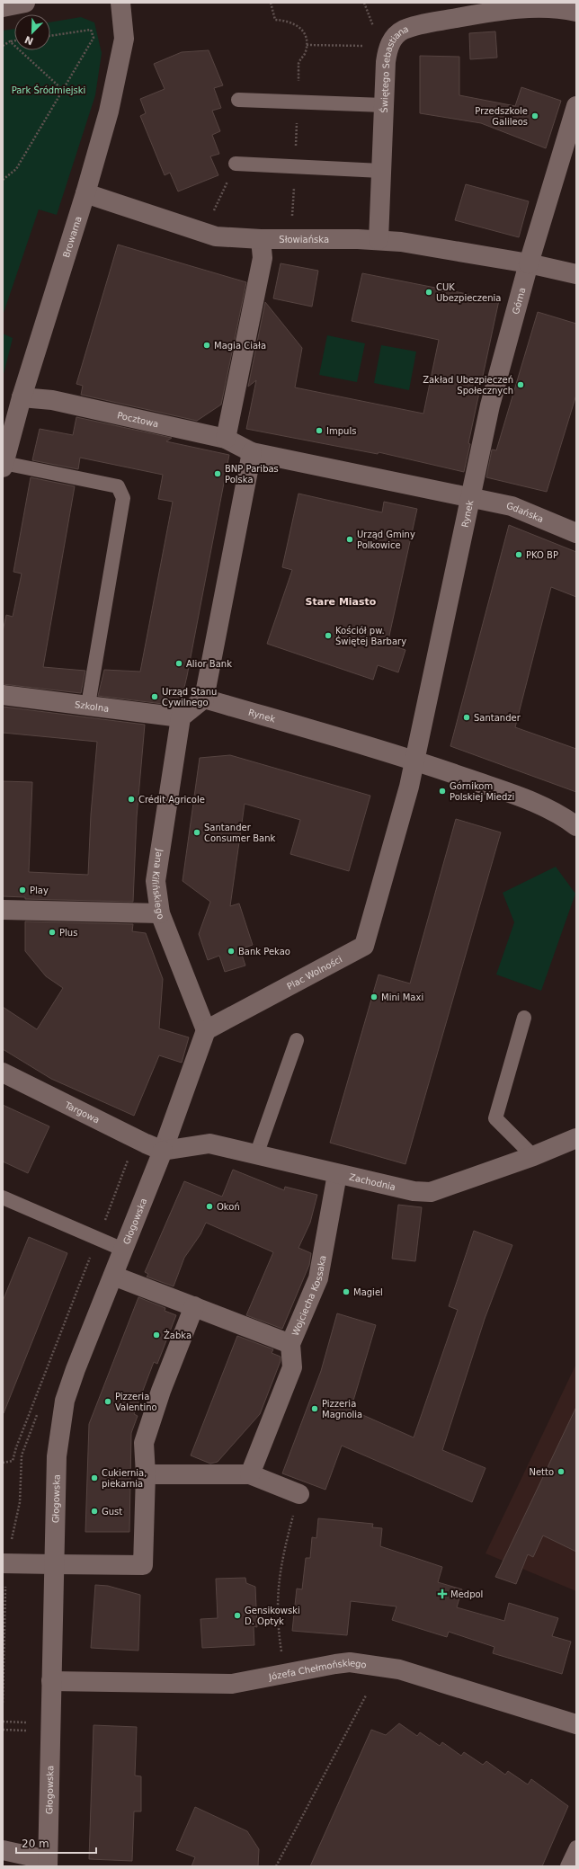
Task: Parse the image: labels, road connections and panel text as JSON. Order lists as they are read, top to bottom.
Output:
{
  "streets": {
    "street": [
      "Świętego Sebastiana",
      "Browarna",
      "Słowiańska",
      "Górna",
      "Pocztowa",
      "Gdańska",
      "Rynek",
      "Szkolna",
      "Jana Kilińskiego",
      "Plac Wolności",
      "Targowa",
      "Zachodnia",
      "Głogowska",
      "Wojciecha Kossaka",
      "Józefa Chełmońskiego"
    ]
  },
  "crossings": [
    ["Świętego Sebastiana", "Słowiańska"],
    ["Browarna", "Słowiańska"],
    ["Browarna", "Pocztowa"],
    ["Słowiańska", "Górna"],
    ["Górna", "Gdańska"],
    ["Górna", "Rynek"],
    ["Pocztowa", "Rynek"],
    ["Gdańska", "Rynek"],
    ["Rynek", "Plac Wolności"],
    ["Szkolna", "Jana Kilińskiego"],
    ["Jana Kilińskiego", "Plac Wolności"],
    ["Targowa", "Zachodnia"],
    ["Targowa", "Głogowska"],
    ["Zachodnia", "Głogowska"],
    ["Zachodnia", "Wojciecha Kossaka"],
    ["Głogowska", "Józefa Chełmońskiego"]
  ],
  "districts": ["Stare Miasto"],
  "parks": ["Park Śródmiejski"],
  "places": {
    "other": [
      "Przedszkole Galileos",
      "CUK Ubezpieczenia",
      "Magia Ciała",
      "Zakład Ubezpieczeń Społecznych",
      "Impuls",
      "BNP Paribas Polska",
      "Urząd Gminy Polkowice",
      "PKO BP",
      "Kościół pw. Świętej Barbary",
      "Alior Bank",
      "Urząd Stanu Cywilnego",
      "Santander",
      "Górnikom Polskiej Miedzi",
      "Crédit Agricole",
      "Santander Consumer Bank",
      "Play",
      "Plus",
      "Bank Pekao",
      "Mini Maxi",
      "Okoń",
      "Magiel",
      "Żabka",
      "Pizzeria Valentino",
      "Pizzeria Magnolia",
      "Netto",
      "Cukiernia, piekarnia",
      "Gust",
      "Gensikowski D. Optyk"
    ],
    "health": ["Medpol"]
  },
  "scale_bar": "20 m",
  "north": "bottom left"
}
